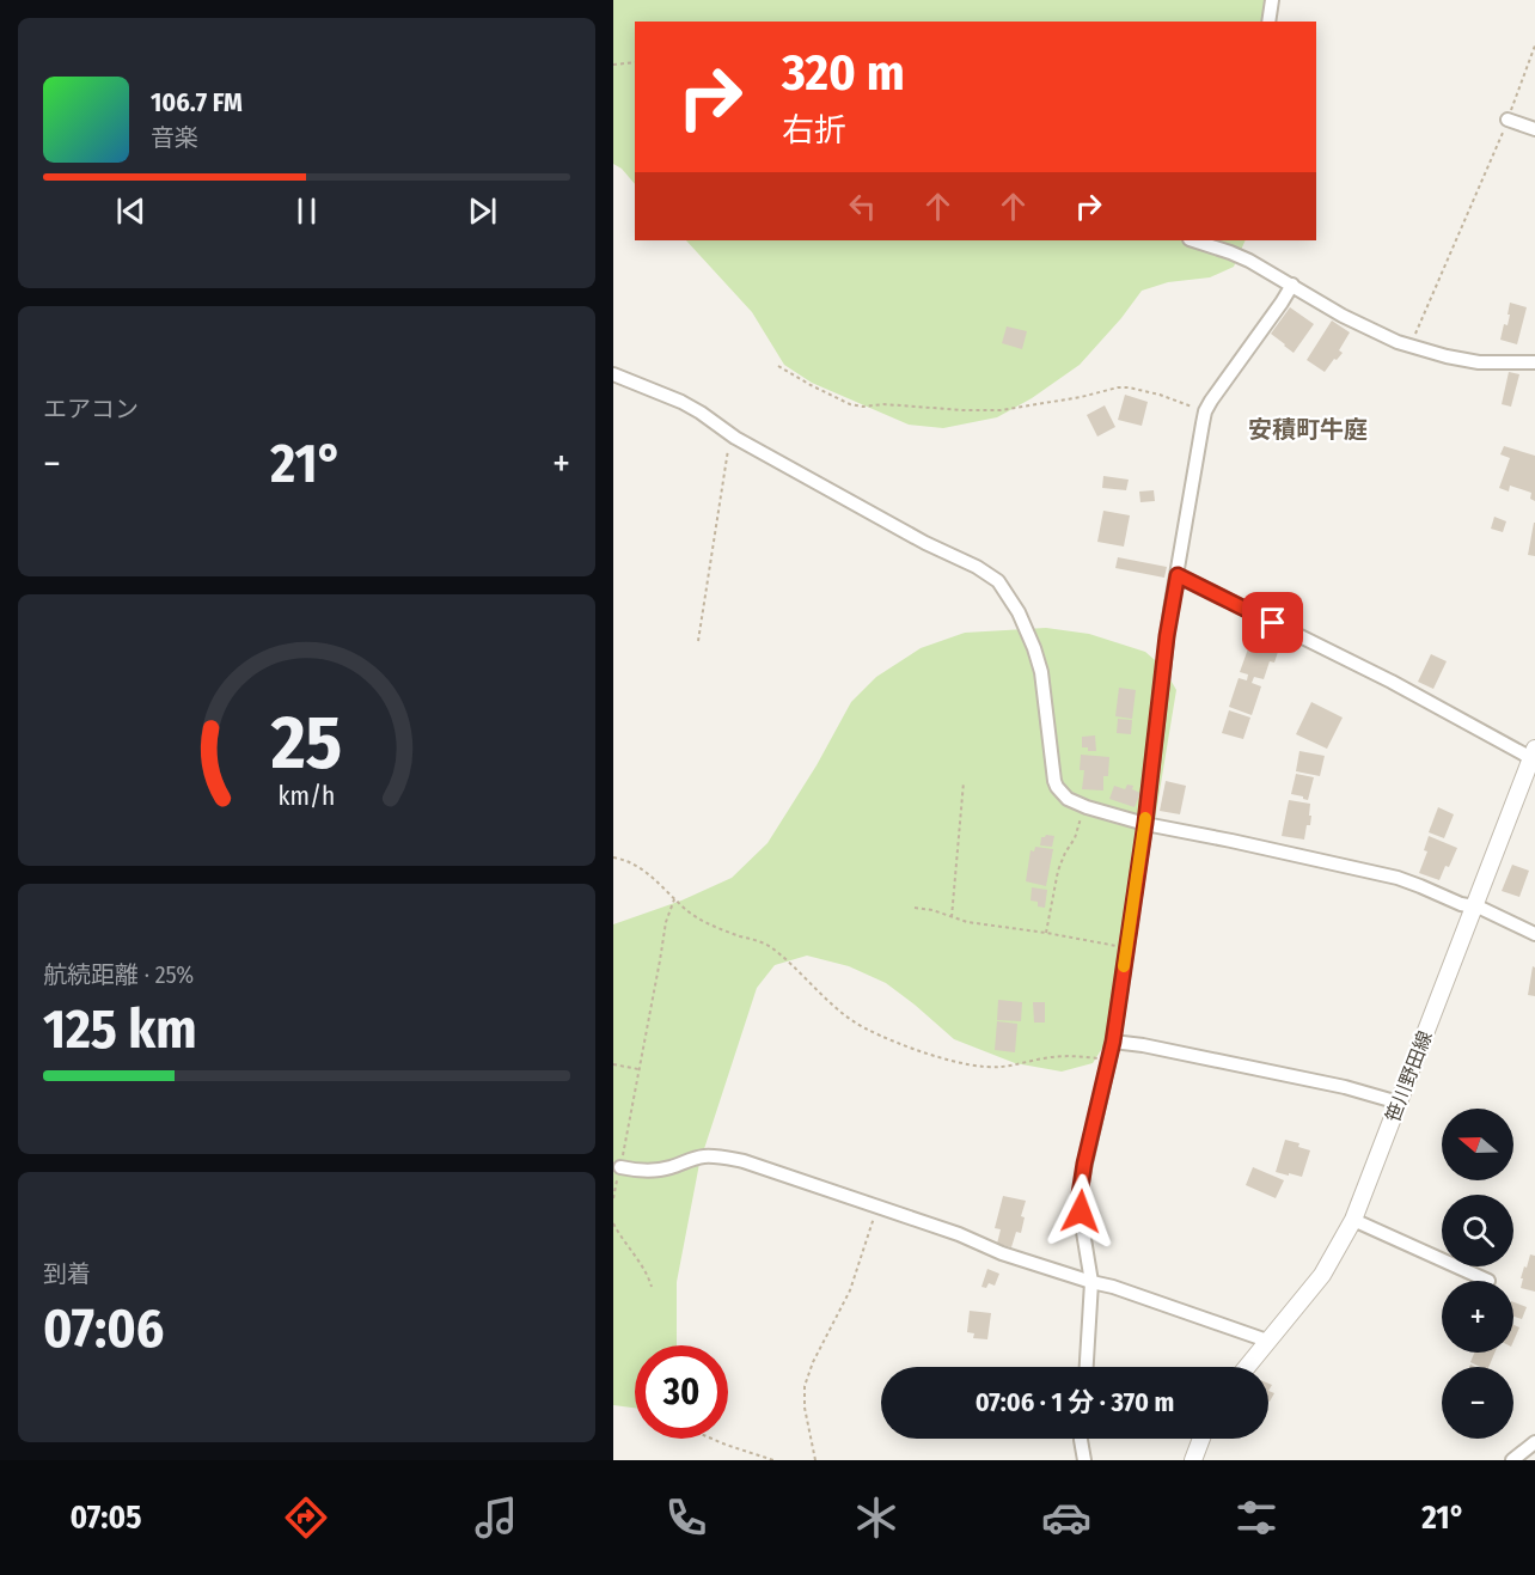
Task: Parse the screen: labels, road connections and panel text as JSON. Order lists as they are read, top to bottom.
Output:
{
  "streets": {
    "street": ["笹川野田線"]
  },
  "districts": ["安積町牛庭"],
  "north": "left",
  "page": {
    "turn": ["320 m", "右折"],
    "song": ["106.7 FM", "音楽"],
    "tile": [
      "エアコン",
      ["航続距離 · 25%", "125 km"],
      ["到着", "07:06"]
    ],
    "heat": ["−", "21°", "+"],
    "map_buttons": ["+", "−"],
    "limit": "30",
    "trip": "07:06 · 1 分 · 370 m",
    "tabs": ["07:05", "21°"],
    "gauge": ["25", "km/h"]
  }
}
